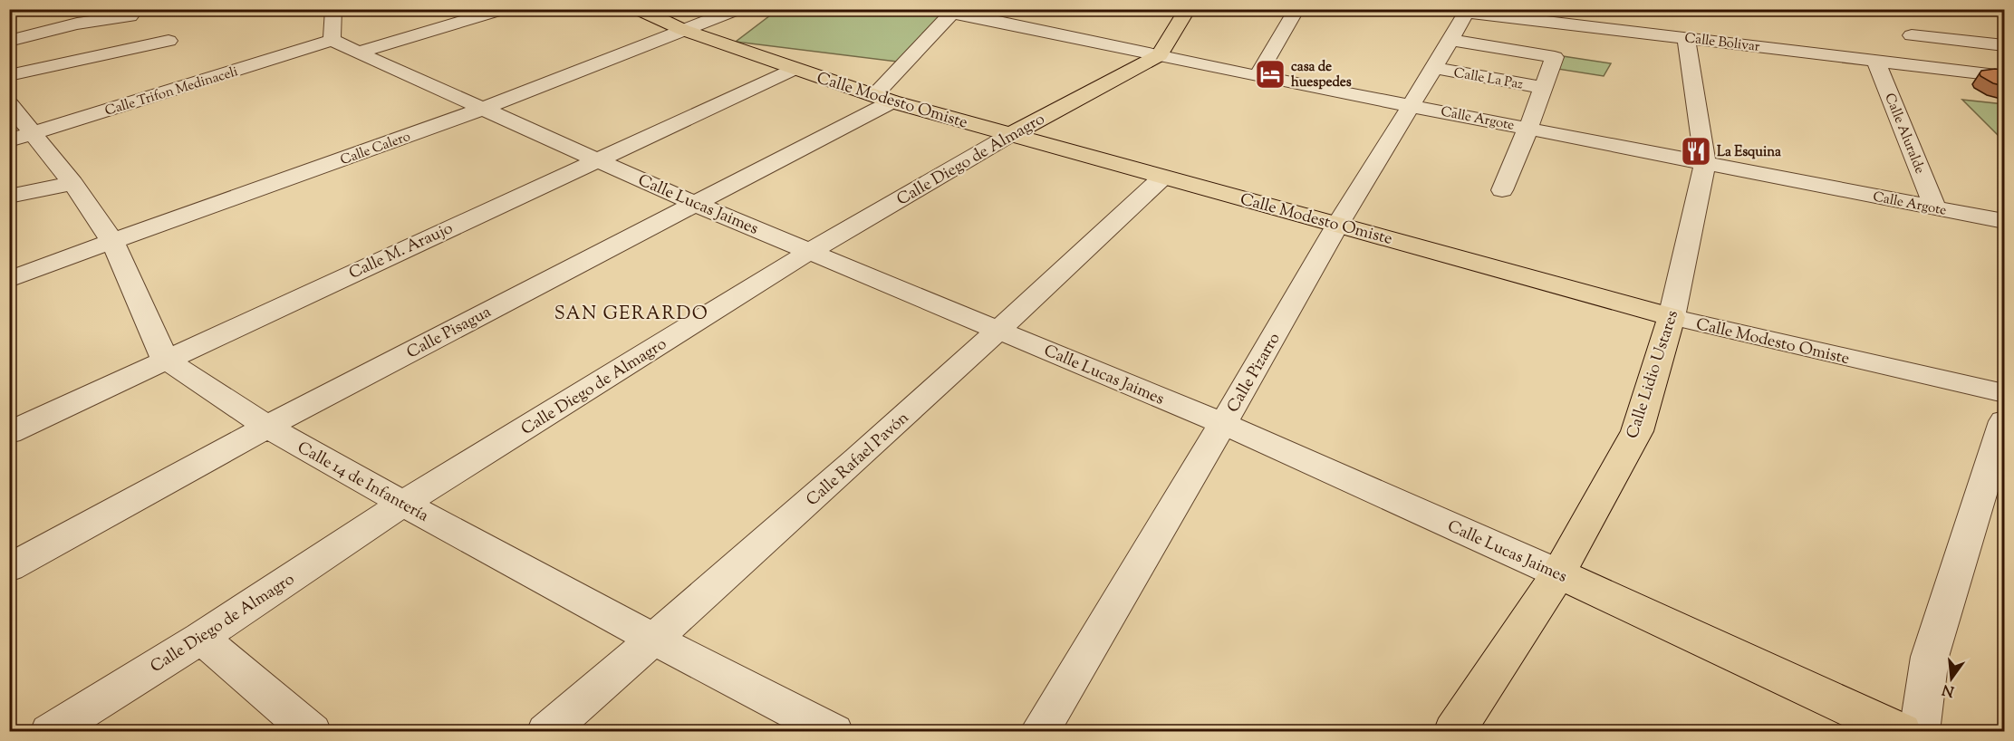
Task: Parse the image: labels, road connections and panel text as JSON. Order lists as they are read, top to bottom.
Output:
{
  "streets": {
    "main road": [
      "Calle Modesto Omiste",
      "Calle Diego de Almagro",
      "Calle Lucas Jaimes",
      "Calle Lidio Ustares"
    ],
    "street": [
      "Calle Bolivar",
      "Calle La Paz",
      "Calle Trifon Medinaceli",
      "Calle Argote",
      "Calle Aluralde",
      "Calle Calero",
      "Calle M. Araujo",
      "Calle Pisagua",
      "Calle Pizarro",
      "Calle Rafael Pavón",
      "Calle 14 de Infantería"
    ]
  },
  "crossings": [
    ["Calle Bolivar", "Calle Aluralde"],
    ["Calle Bolivar", "Calle Pizarro"],
    ["Calle Bolivar", "Calle Lidio Ustares"],
    ["Calle La Paz", "Calle Pizarro"],
    ["Calle Trifon Medinaceli", "Calle Lucas Jaimes"],
    ["Calle Modesto Omiste", "Calle Calero"],
    ["Calle Modesto Omiste", "Calle Diego de Almagro"],
    ["Calle Modesto Omiste", "Calle M. Araujo"],
    ["Calle Modesto Omiste", "Calle Pisagua"],
    ["Calle Modesto Omiste", "Calle Pizarro"],
    ["Calle Modesto Omiste", "Calle Lidio Ustares"],
    ["Calle Modesto Omiste", "Calle Rafael Pavón"],
    ["Calle Argote", "Calle Aluralde"],
    ["Calle Argote", "Calle Diego de Almagro"],
    ["Calle Argote", "Calle Pisagua"],
    ["Calle Argote", "Calle Pizarro"],
    ["Calle Argote", "Calle Lidio Ustares"],
    ["Calle Calero", "Calle Lucas Jaimes"],
    ["Calle Diego de Almagro", "Calle Lucas Jaimes"],
    ["Calle Diego de Almagro", "Calle 14 de Infantería"],
    ["Calle Lucas Jaimes", "Calle M. Araujo"],
    ["Calle Lucas Jaimes", "Calle Pisagua"],
    ["Calle Lucas Jaimes", "Calle Pizarro"],
    ["Calle Lucas Jaimes", "Calle Lidio Ustares"],
    ["Calle Lucas Jaimes", "Calle Rafael Pavón"],
    ["Calle M. Araujo", "Calle 14 de Infantería"],
    ["Calle Pisagua", "Calle 14 de Infantería"],
    ["Calle Rafael Pavón", "Calle 14 de Infantería"]
  ],
  "districts": ["SAN GERARDO"],
  "places": {
    "hotel": ["casa de huespedes"],
    "restaurant": ["La Esquina"]
  },
  "north": "bottom"
}
